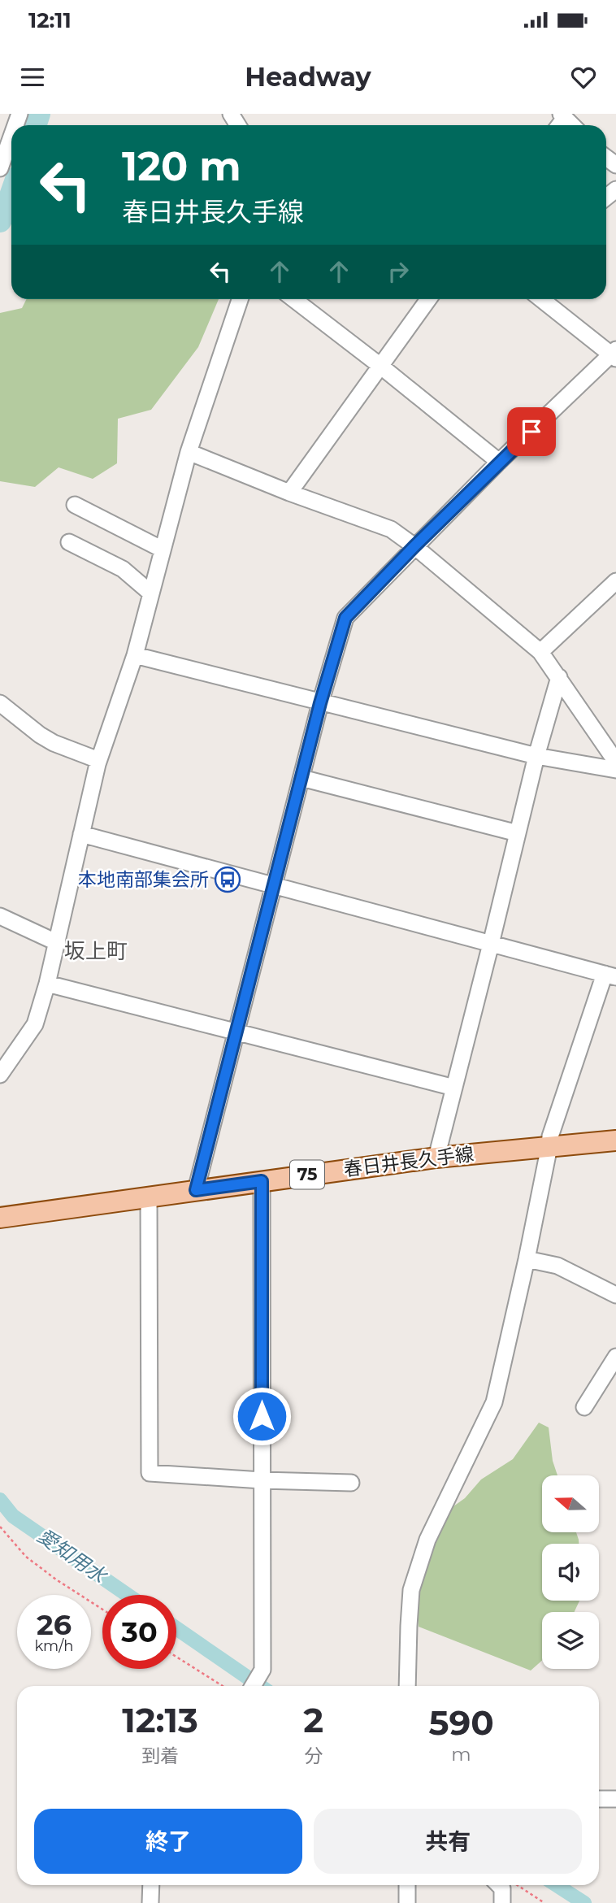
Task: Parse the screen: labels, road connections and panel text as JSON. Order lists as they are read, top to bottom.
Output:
{
  "streets": {
    "main road": ["春日井長久手線", "75"]
  },
  "districts": ["坂上町"],
  "water": ["愛知用水"],
  "places": {
    "bus stop": ["本地南部集会所"]
  },
  "north": "left",
  "page": {
    "status": "12:11",
    "header": "Headway",
    "turn": ["120 m", "春日井長久手線"],
    "speed": "26 km/h",
    "limit": "30",
    "eta": [
      "12:13",
      "到着",
      "2",
      "分",
      "590",
      "m"
    ],
    "buttons": ["終了", "共有"]
  }
}
